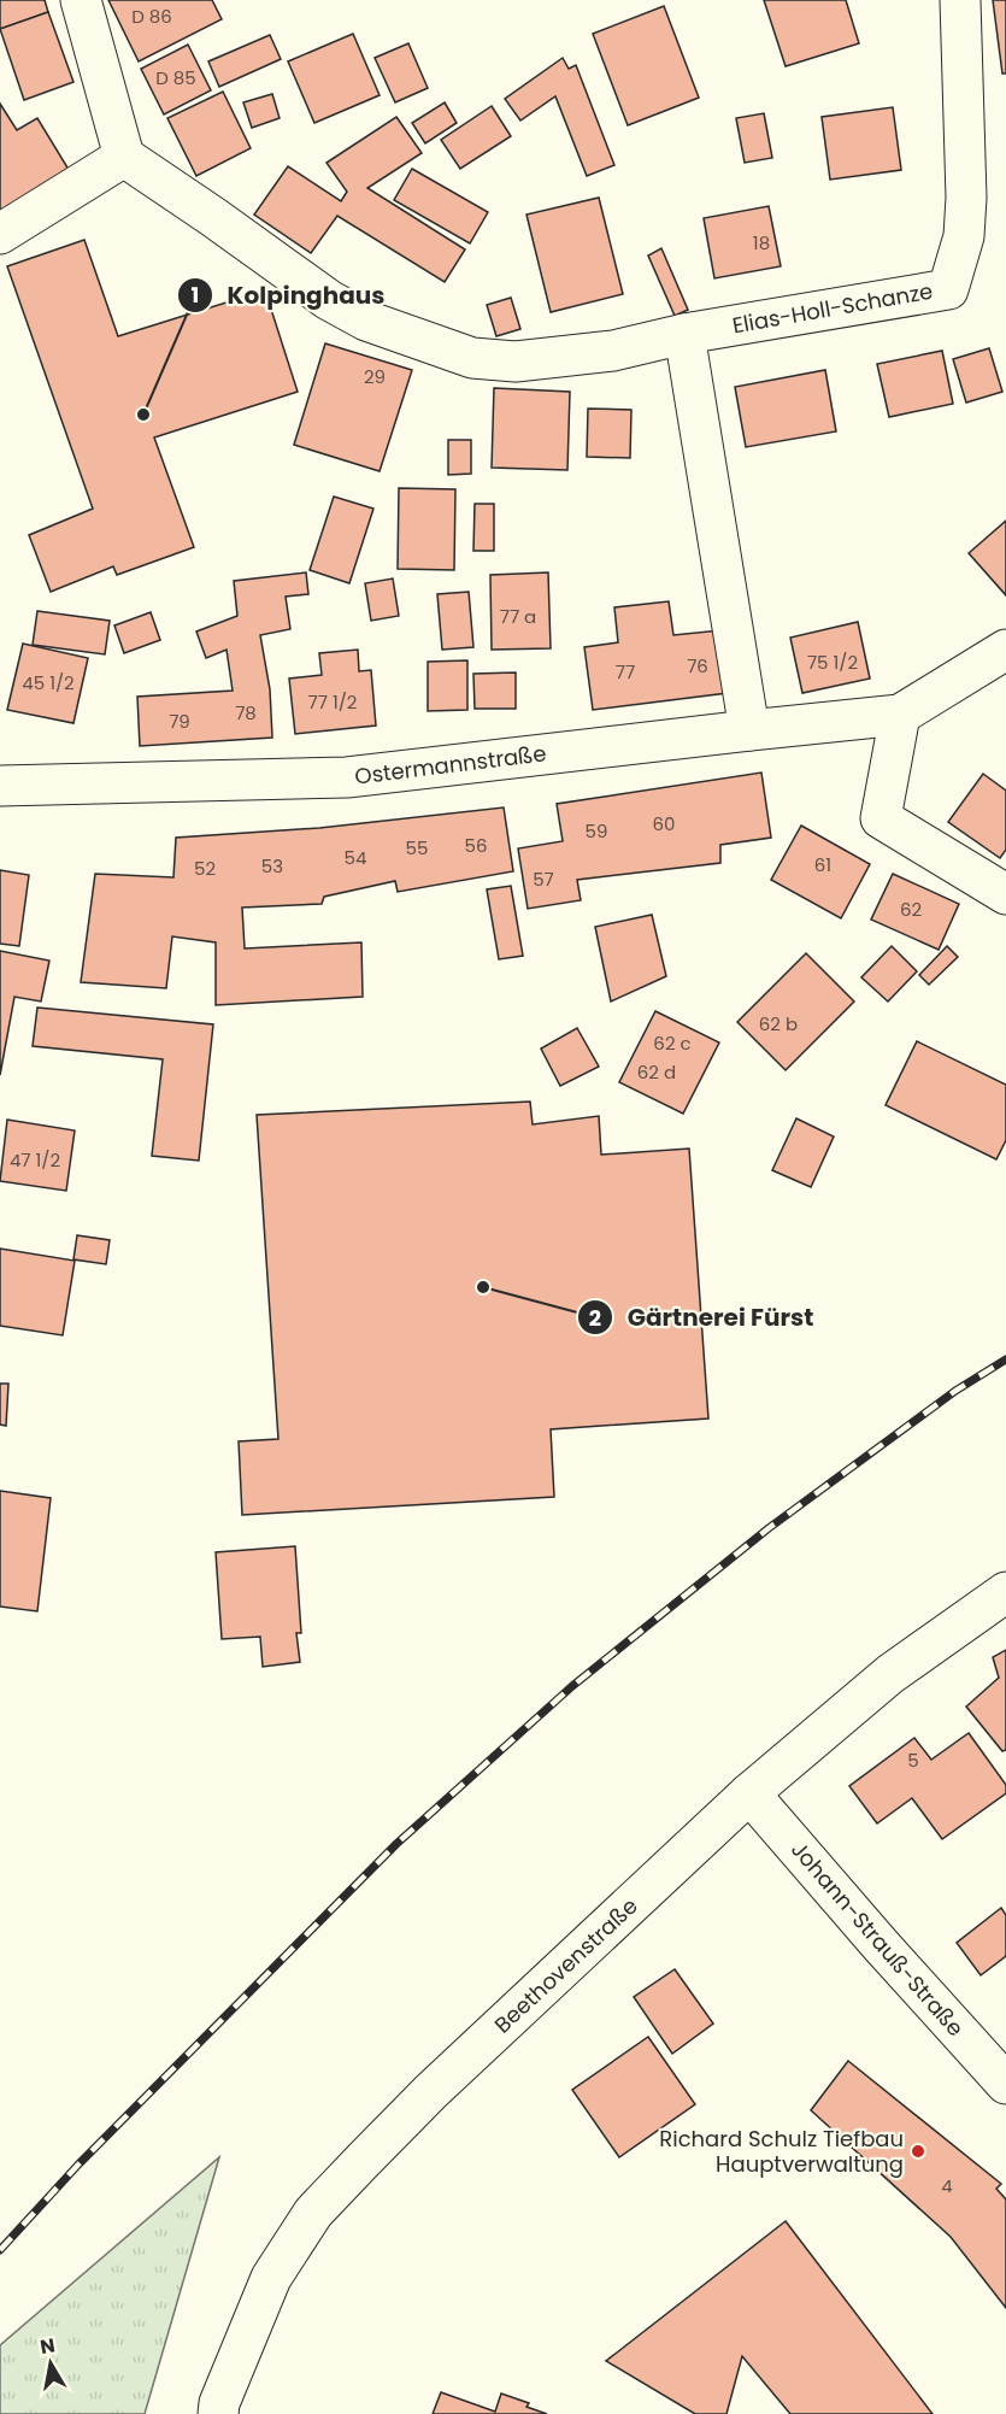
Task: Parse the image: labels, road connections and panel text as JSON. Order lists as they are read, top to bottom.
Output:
{
  "streets": {
    "street": [
      "Elias-Holl-Schanze",
      "Ostermannstraße",
      "Johann-Strauß-Straße",
      "Beethovenstraße"
    ]
  },
  "crossings": [
    ["Johann-Strauß-Straße", "Beethovenstraße"]
  ],
  "places": ["Kolpinghaus", "Gärtnerei Fürst", "Richard Schulz Tiefbau Hauptverwaltung"],
  "house_numbers": [
    "D 86",
    "D 85",
    "18",
    "29",
    "77 a",
    "75 1/2",
    "76",
    "77",
    "45 1/2",
    "77 1/2",
    "78",
    "79",
    "60",
    "59",
    "56",
    "55",
    "54",
    "61",
    "53",
    "52",
    "57",
    "62",
    "62 b",
    "62 c",
    "62 d",
    "47 1/2",
    "5",
    "4"
  ],
  "north": "top"
}
